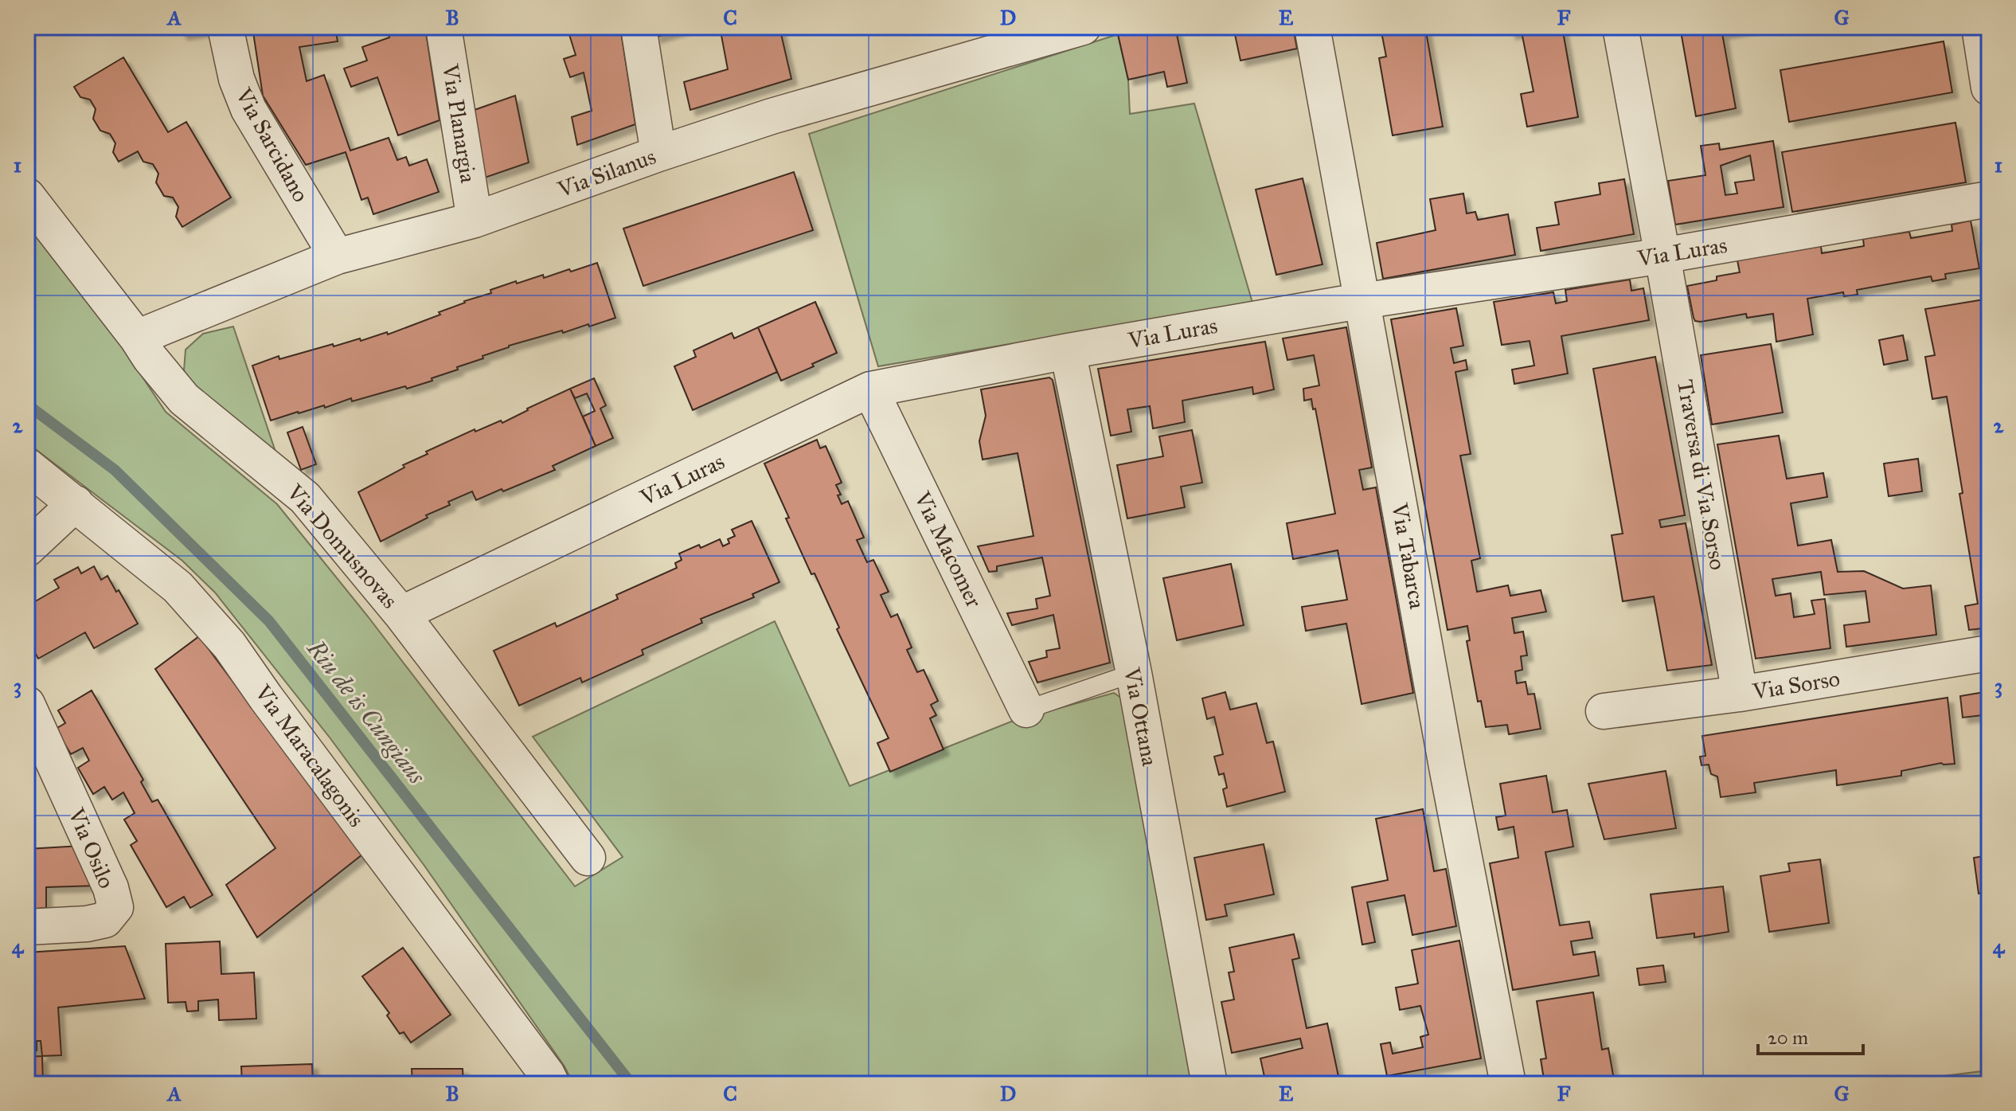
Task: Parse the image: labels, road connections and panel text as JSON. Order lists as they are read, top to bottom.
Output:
{
  "streets": {
    "street": [
      "Via Planargia",
      "Via Sarcidano",
      "Via Silanus",
      "Via Luras",
      "Traversa di Via Sorso",
      "Via Domusnovas",
      "Via Macomer",
      "Via Tabarca",
      "Via Sorso",
      "Via Ottana",
      "Via Maracalagonis",
      "Via Osilo"
    ]
  },
  "crossings": [
    ["Via Planargia", "Via Silanus"],
    ["Via Sarcidano", "Via Silanus"],
    ["Via Silanus", "Via Domusnovas"],
    ["Via Luras", "Traversa di Via Sorso"],
    ["Via Luras", "Via Domusnovas"],
    ["Via Luras", "Via Macomer"],
    ["Via Luras", "Via Tabarca"],
    ["Via Luras", "Via Ottana"],
    ["Traversa di Via Sorso", "Via Sorso"]
  ],
  "water": ["Riu de is Cungiaus"],
  "scale_bar": "20 m",
  "grid": {
    "columns": [
      "A",
      "B",
      "C",
      "D",
      "E",
      "F",
      "G"
    ],
    "rows": [
      "1",
      "2",
      "3",
      "4"
    ]
  }
}
